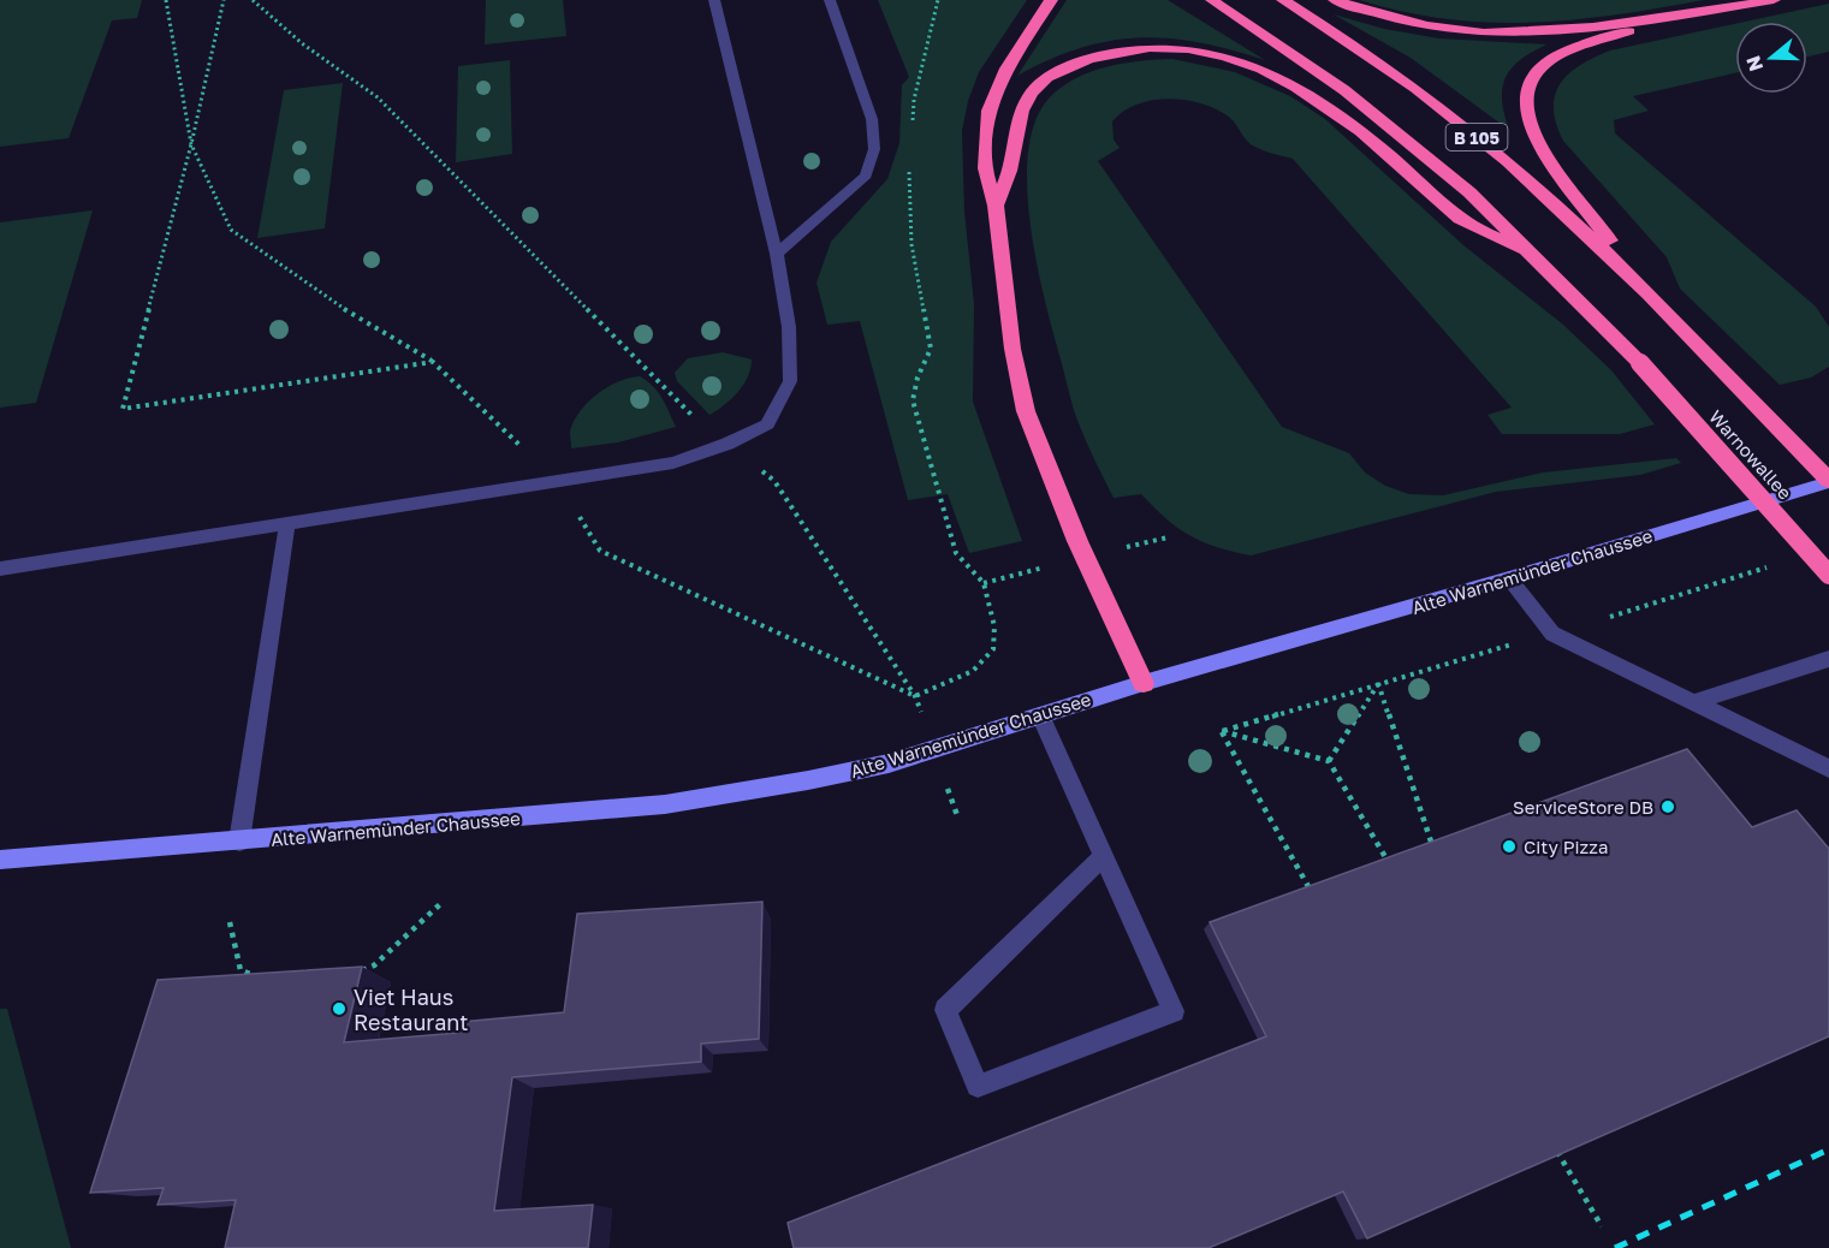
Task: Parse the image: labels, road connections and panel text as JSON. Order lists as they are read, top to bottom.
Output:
{
  "streets": {
    "highway": ["B 105", "Warnowallee"],
    "street": ["Alte Warnemünder Chaussee"]
  },
  "crossings": [
    ["B 105", "Warnowallee"],
    ["Warnowallee", "Alte Warnemünder Chaussee"]
  ],
  "places": ["ServiceStore DB", "City Pizza", "Viet Haus Restaurant"],
  "north": "left"
}
